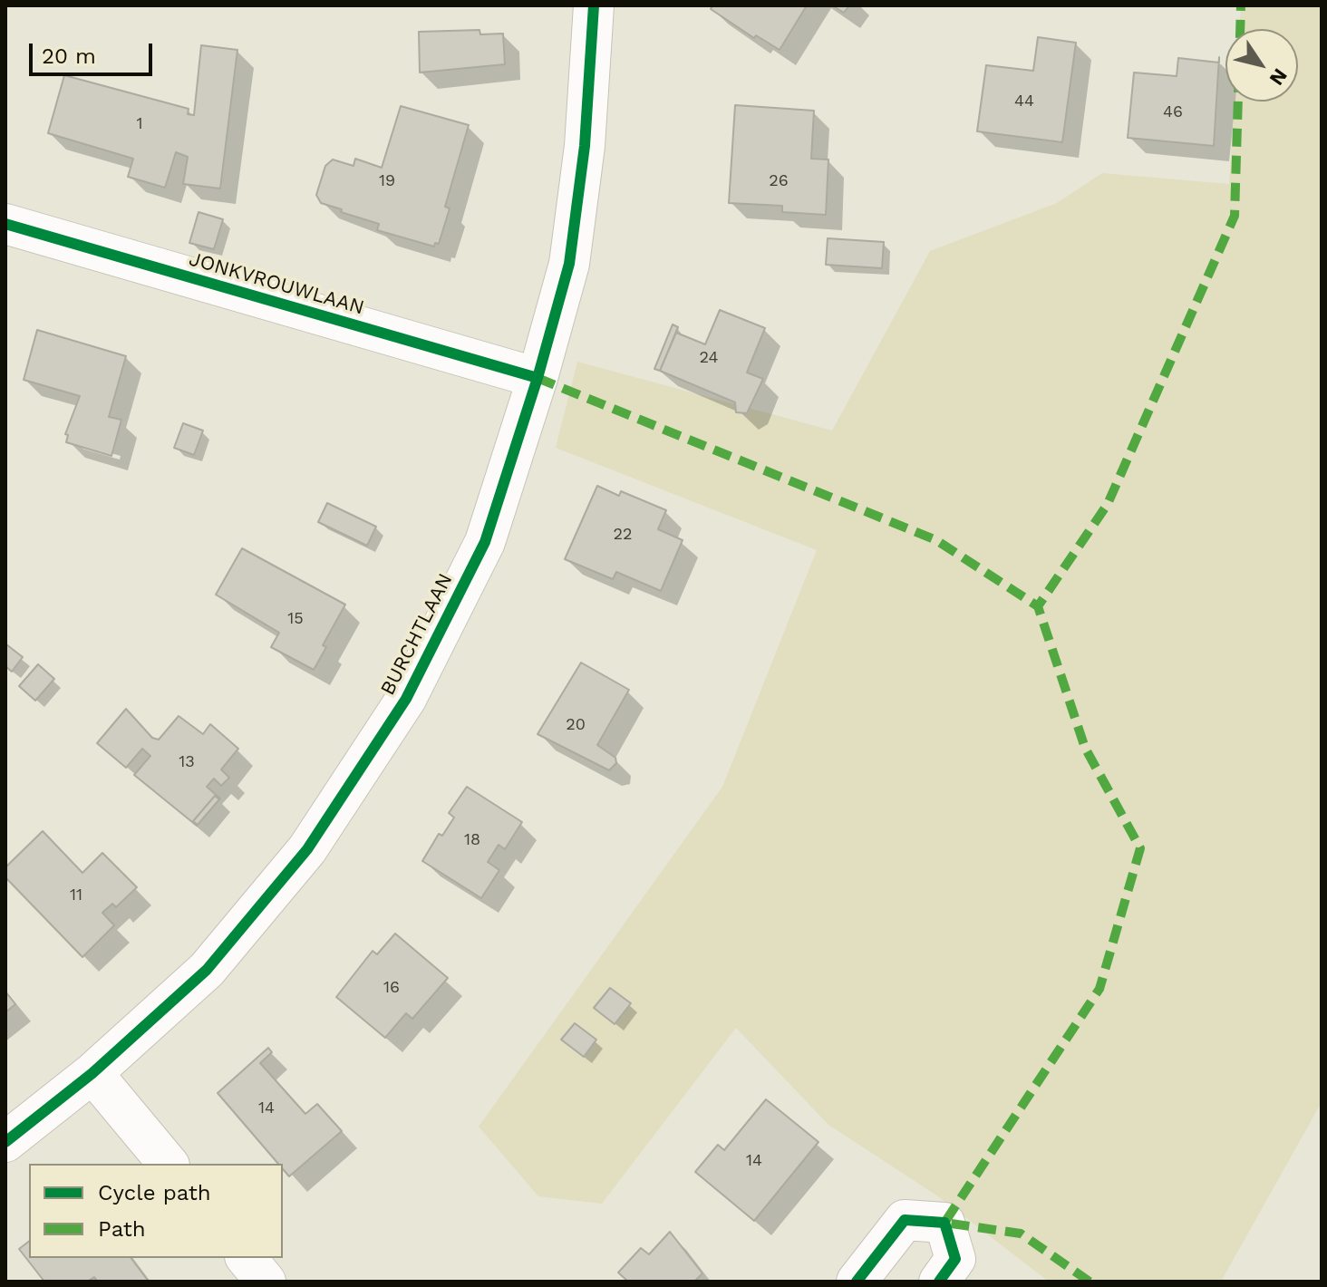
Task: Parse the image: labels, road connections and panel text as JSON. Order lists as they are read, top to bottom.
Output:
{
  "streets": {
    "street": ["JONKVROUWLAAN", "BURCHTLAAN"]
  },
  "crossings": [
    ["JONKVROUWLAAN", "BURCHTLAAN"]
  ],
  "house_numbers": [
    "44",
    "46",
    "1",
    "19",
    "26",
    "24",
    "22",
    "15",
    "20",
    "13",
    "18",
    "11",
    "16",
    "14",
    "14"
  ],
  "legend": ["Cycle path", "Path"],
  "scale_bar": "20 m",
  "north": "bottom right"
}
